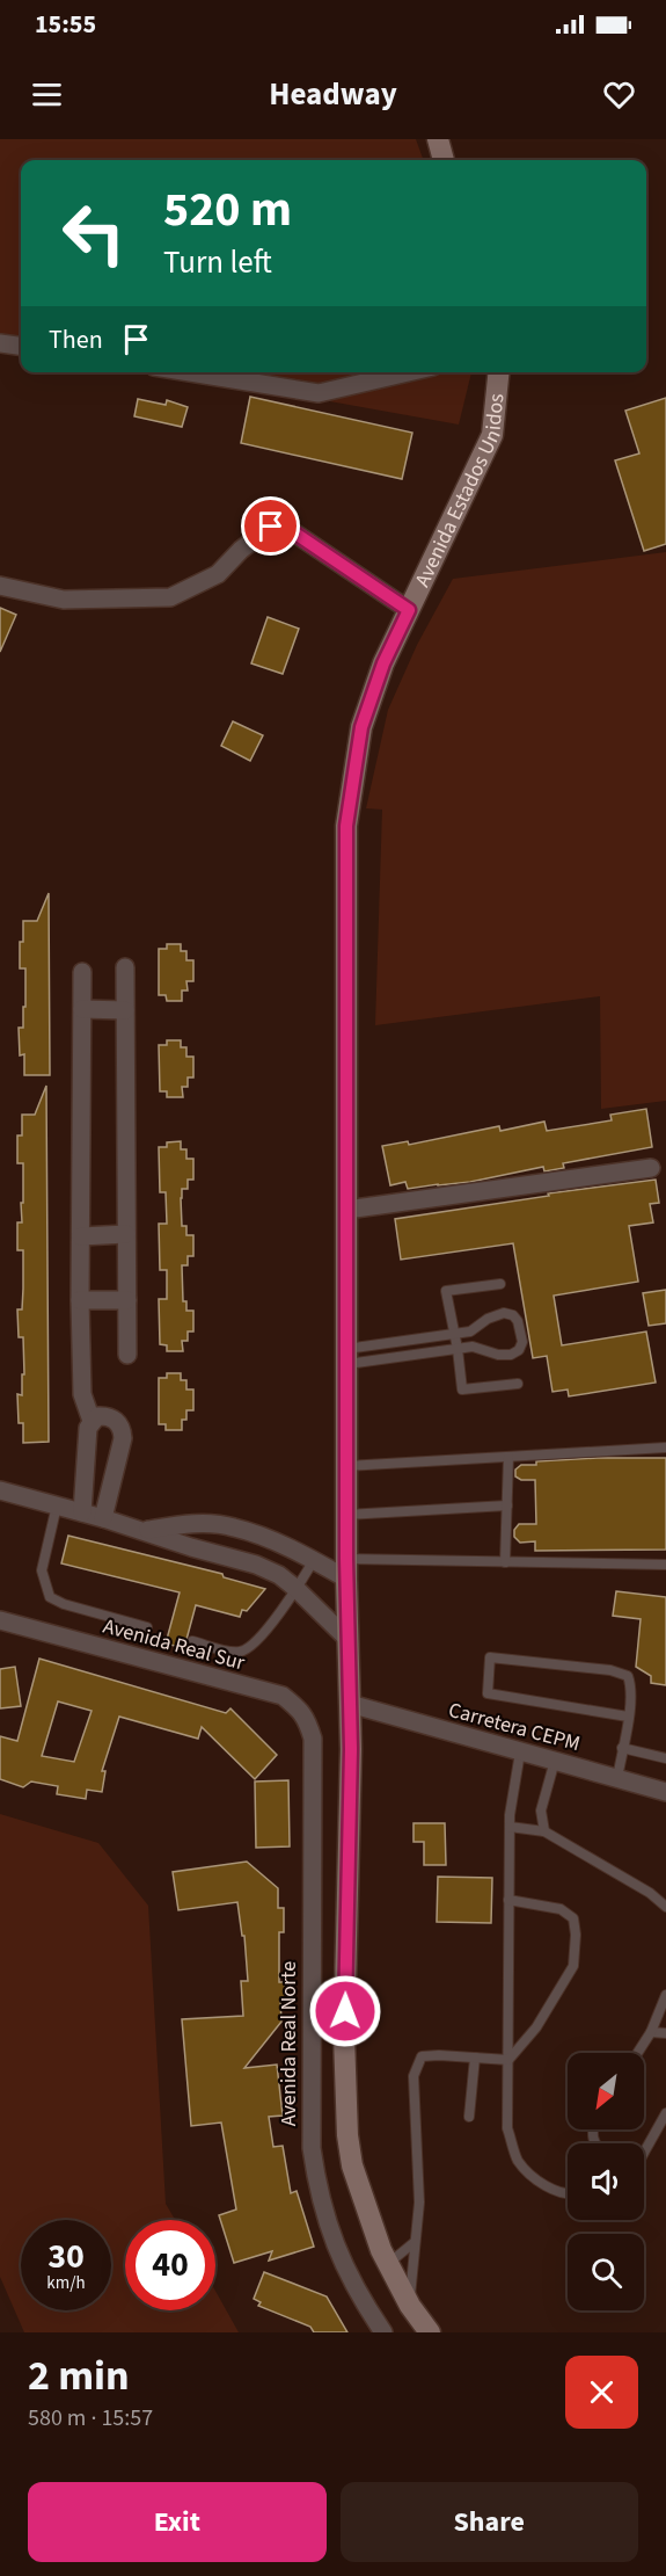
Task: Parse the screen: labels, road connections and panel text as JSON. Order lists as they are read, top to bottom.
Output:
{
  "streets": {
    "street": [
      "Avenida Estados Unidos",
      "Avenida Real Sur",
      "Carretera CEPM",
      "Avenida Real Norte"
    ]
  },
  "crossings": [
    ["Avenida Estados Unidos", "Carretera CEPM"],
    ["Avenida Real Sur", "Avenida Real Norte"]
  ],
  "north": "bottom left",
  "page": {
    "status": "15:55",
    "header": "Headway",
    "turn": ["520 m", "Turn left"],
    "then": "Then",
    "speed": "30 km/h",
    "limit": "40",
    "heading": ["2 min", "580 m · 15:57"],
    "buttons": ["Exit", "Share"]
  }
}
